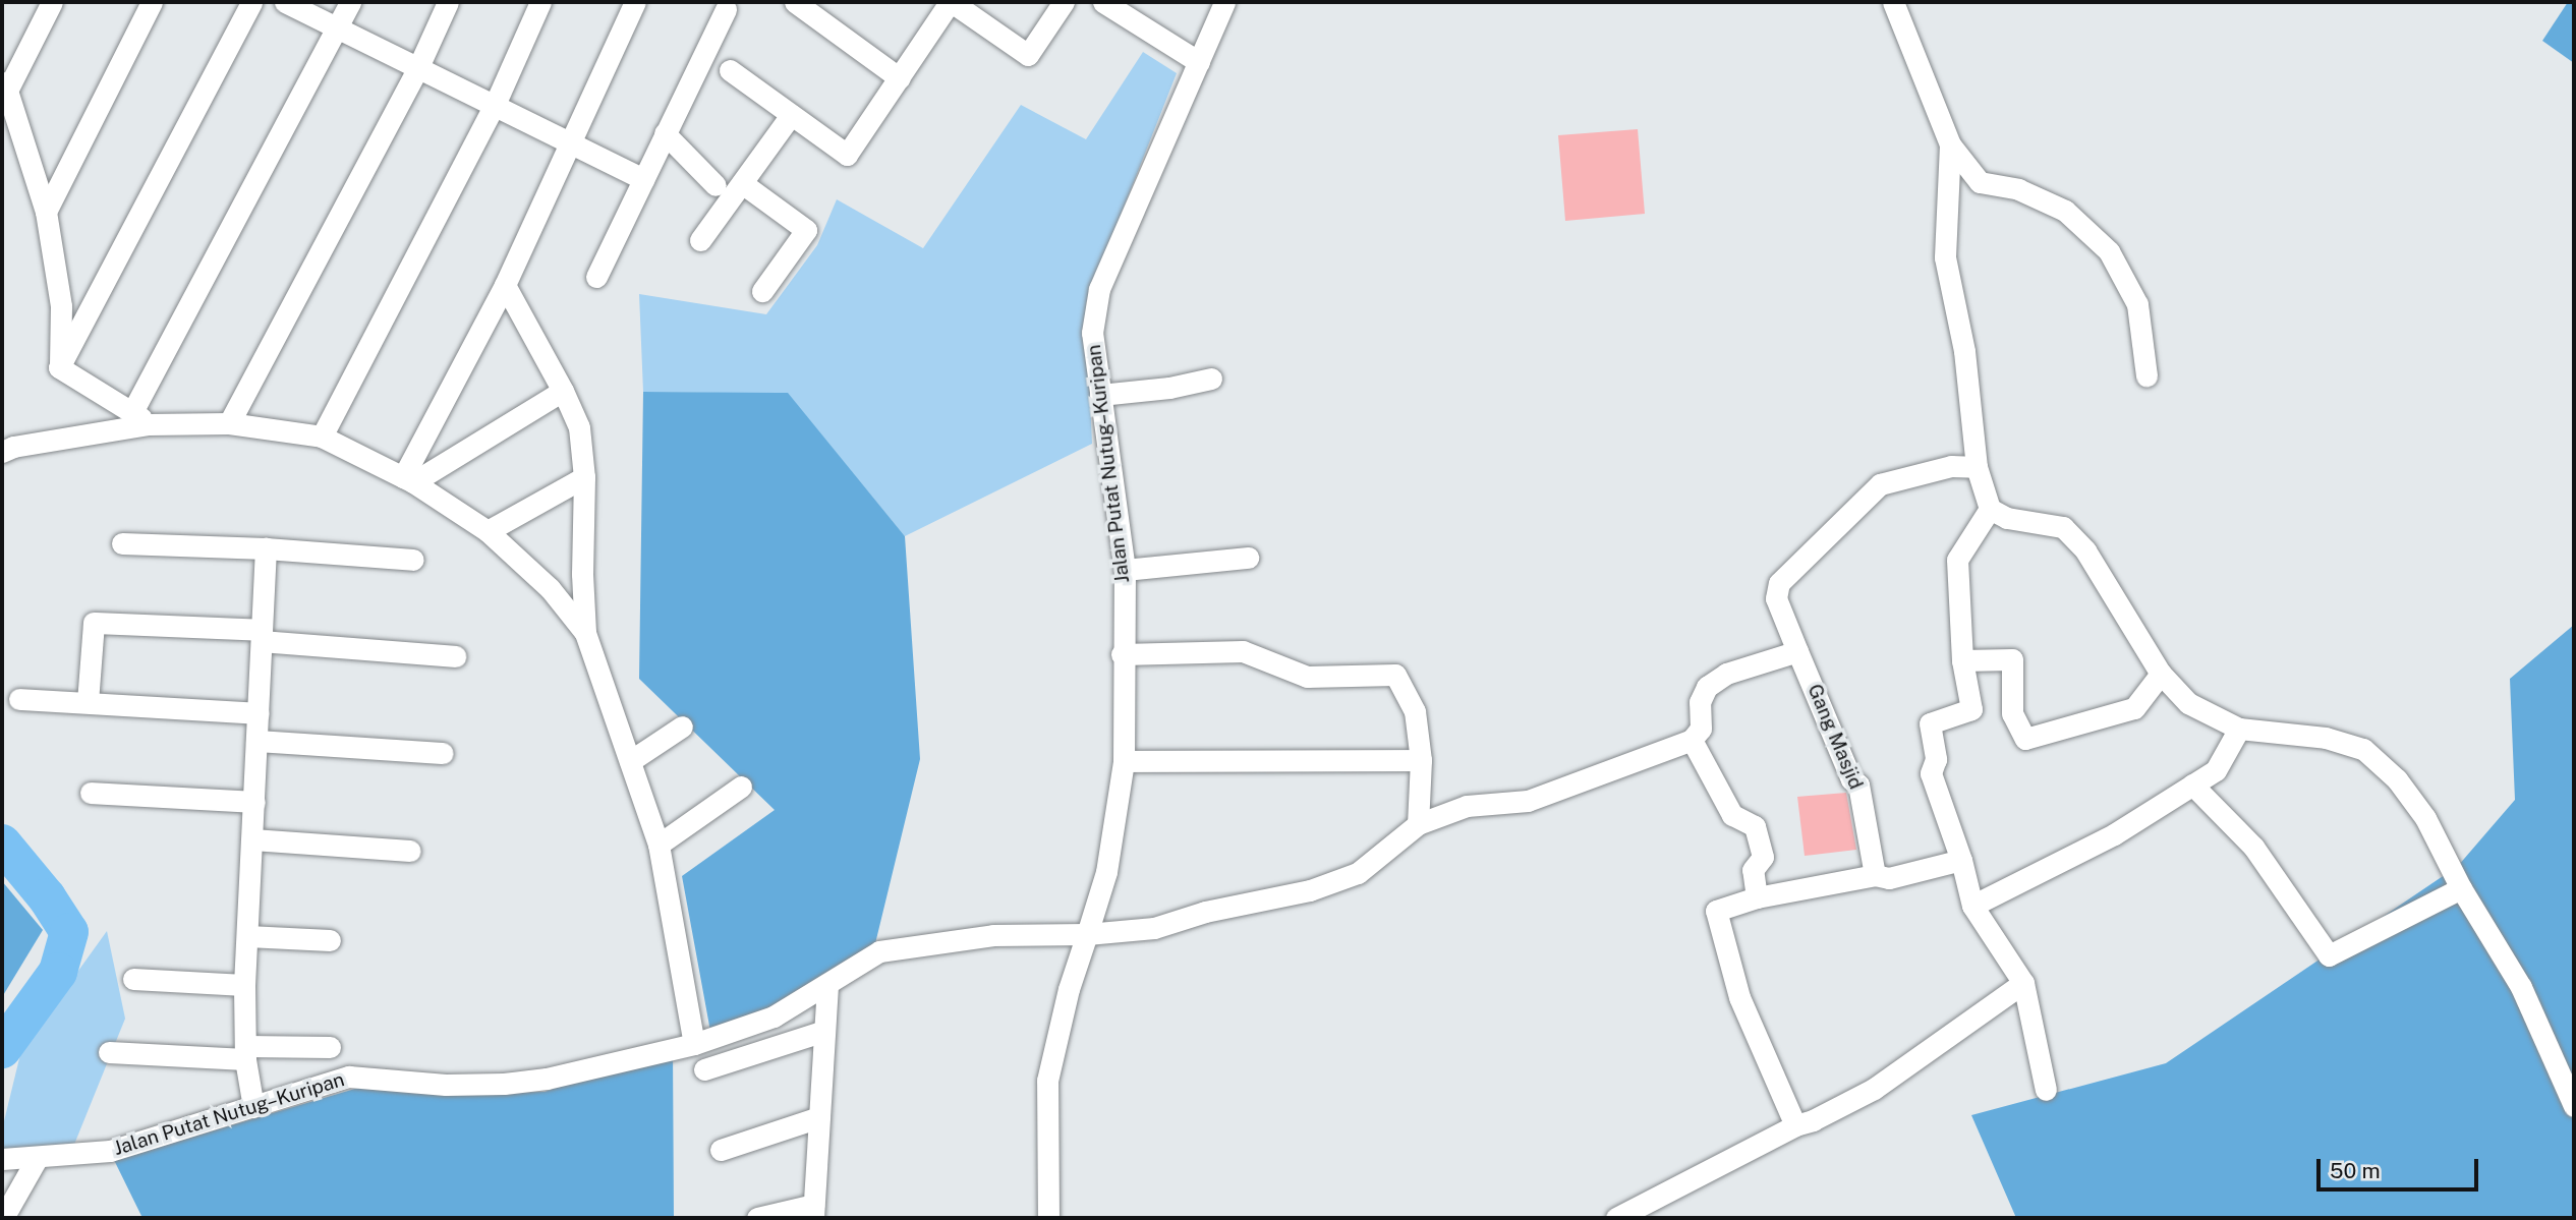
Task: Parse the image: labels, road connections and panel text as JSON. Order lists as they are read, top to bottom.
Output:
{
  "streets": {
    "street": ["Jalan Putat Nutug–Kuripan", "Gang Masjid"]
  },
  "scale_bar": "50 m"
}
